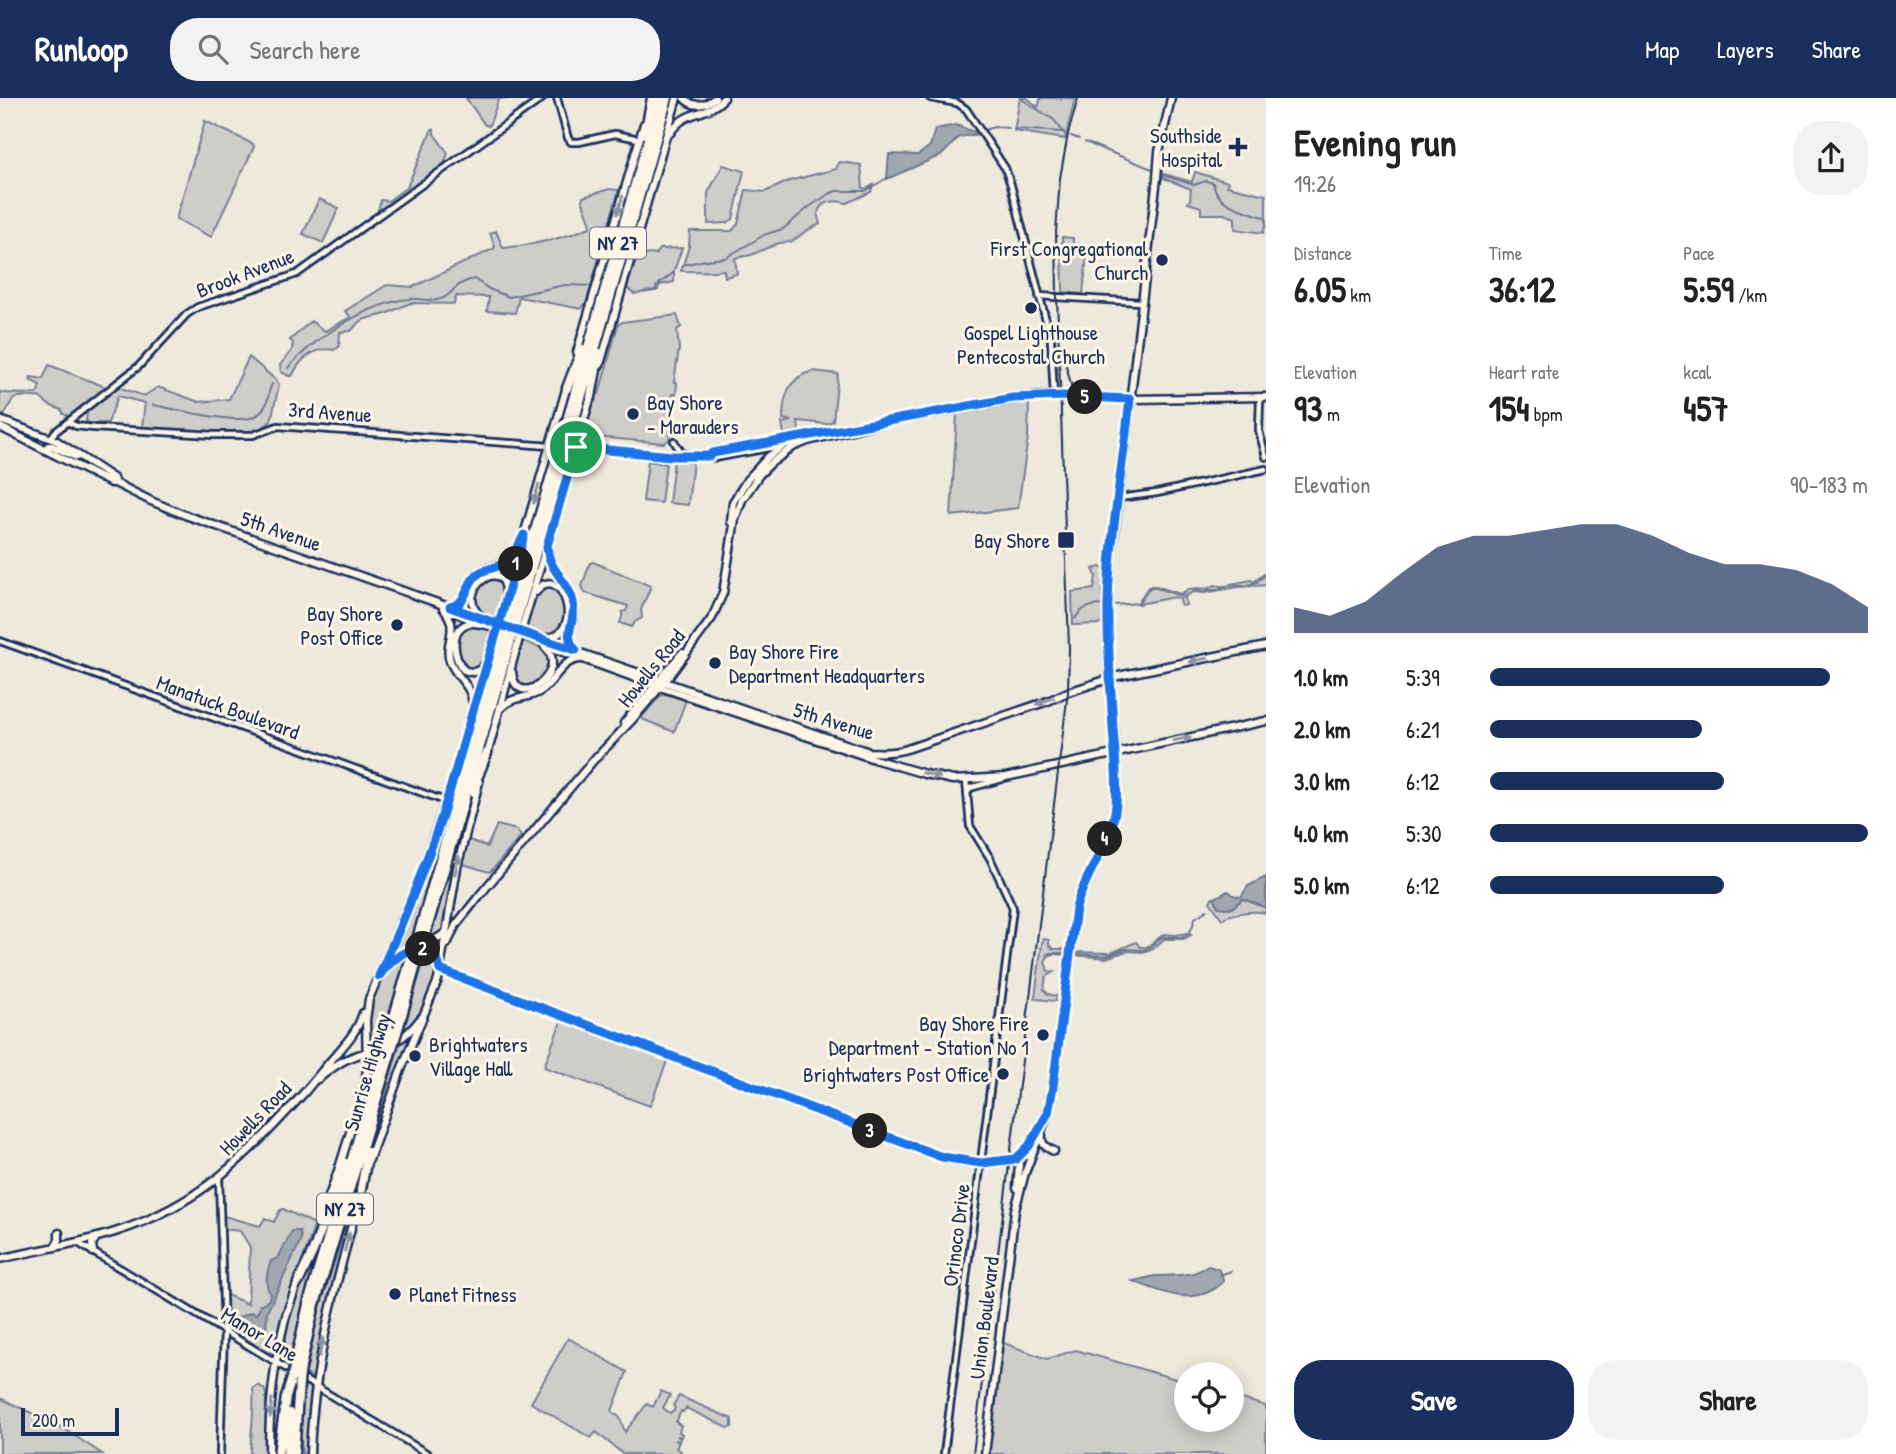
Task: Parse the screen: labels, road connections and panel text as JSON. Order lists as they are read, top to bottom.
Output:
{
  "streets": {
    "highway": ["NY 27", "Sunrise Highway"],
    "main road": ["5th Avenue", "Howells Road", "Union Boulevard"],
    "street": [
      "Brook Avenue",
      "3rd Avenue",
      "Manatuck Boulevard",
      "Orinoco Drive",
      "Manor Lane"
    ]
  },
  "crossings": [
    ["Brook Avenue", "3rd Avenue"],
    ["Brook Avenue", "5th Avenue"],
    ["3rd Avenue", "Sunrise Highway"],
    ["5th Avenue", "Howells Road"],
    ["5th Avenue", "Orinoco Drive"],
    ["Howells Road", "Sunrise Highway"],
    ["Howells Road", "Manor Lane"],
    ["Manatuck Boulevard", "Sunrise Highway"],
    ["Sunrise Highway", "Manor Lane"]
  ],
  "places": {
    "health": ["Southside Hospital"],
    "other": [
      "First Congregational Church",
      "Gospel Lighthouse Pentecostal Church",
      "Bay Shore - Marauders",
      "Bay Shore Post Office",
      "Bay Shore Fire Department Headquarters",
      "Bay Shore Fire Department - Station No 1",
      "Brightwaters Village Hall",
      "Brightwaters Post Office",
      "Planet Fitness"
    ],
    "transit": ["Bay Shore"]
  },
  "scale_bar": "200 m",
  "page": {
    "header": "Runloop",
    "search": "Search here",
    "nav": ["Map", "Layers", "Share"],
    "heading": ["Evening run", "19:26"],
    "stats": [
      ["Distance", "6.05 km"],
      ["Time", "36:12"],
      ["Pace", "5:59 /km"],
      ["Elevation", "93 m"],
      ["Heart rate", "154 bpm"],
      ["kcal", "457"]
    ],
    "pins": [
      "5",
      "1",
      "4",
      "2",
      "3"
    ],
    "chart": ["Elevation", "90–183 m"],
    "list": [
      {
        "name": "1.0 km",
        "note": "5:39"
      },
      {
        "name": "2.0 km",
        "note": "6:21"
      },
      {
        "name": "3.0 km",
        "note": "6:12"
      },
      {
        "name": "4.0 km",
        "note": "5:30"
      },
      {
        "name": "5.0 km",
        "note": "6:12"
      }
    ],
    "buttons": ["Save", "Share"],
    "scale": "200 m"
  }
}
